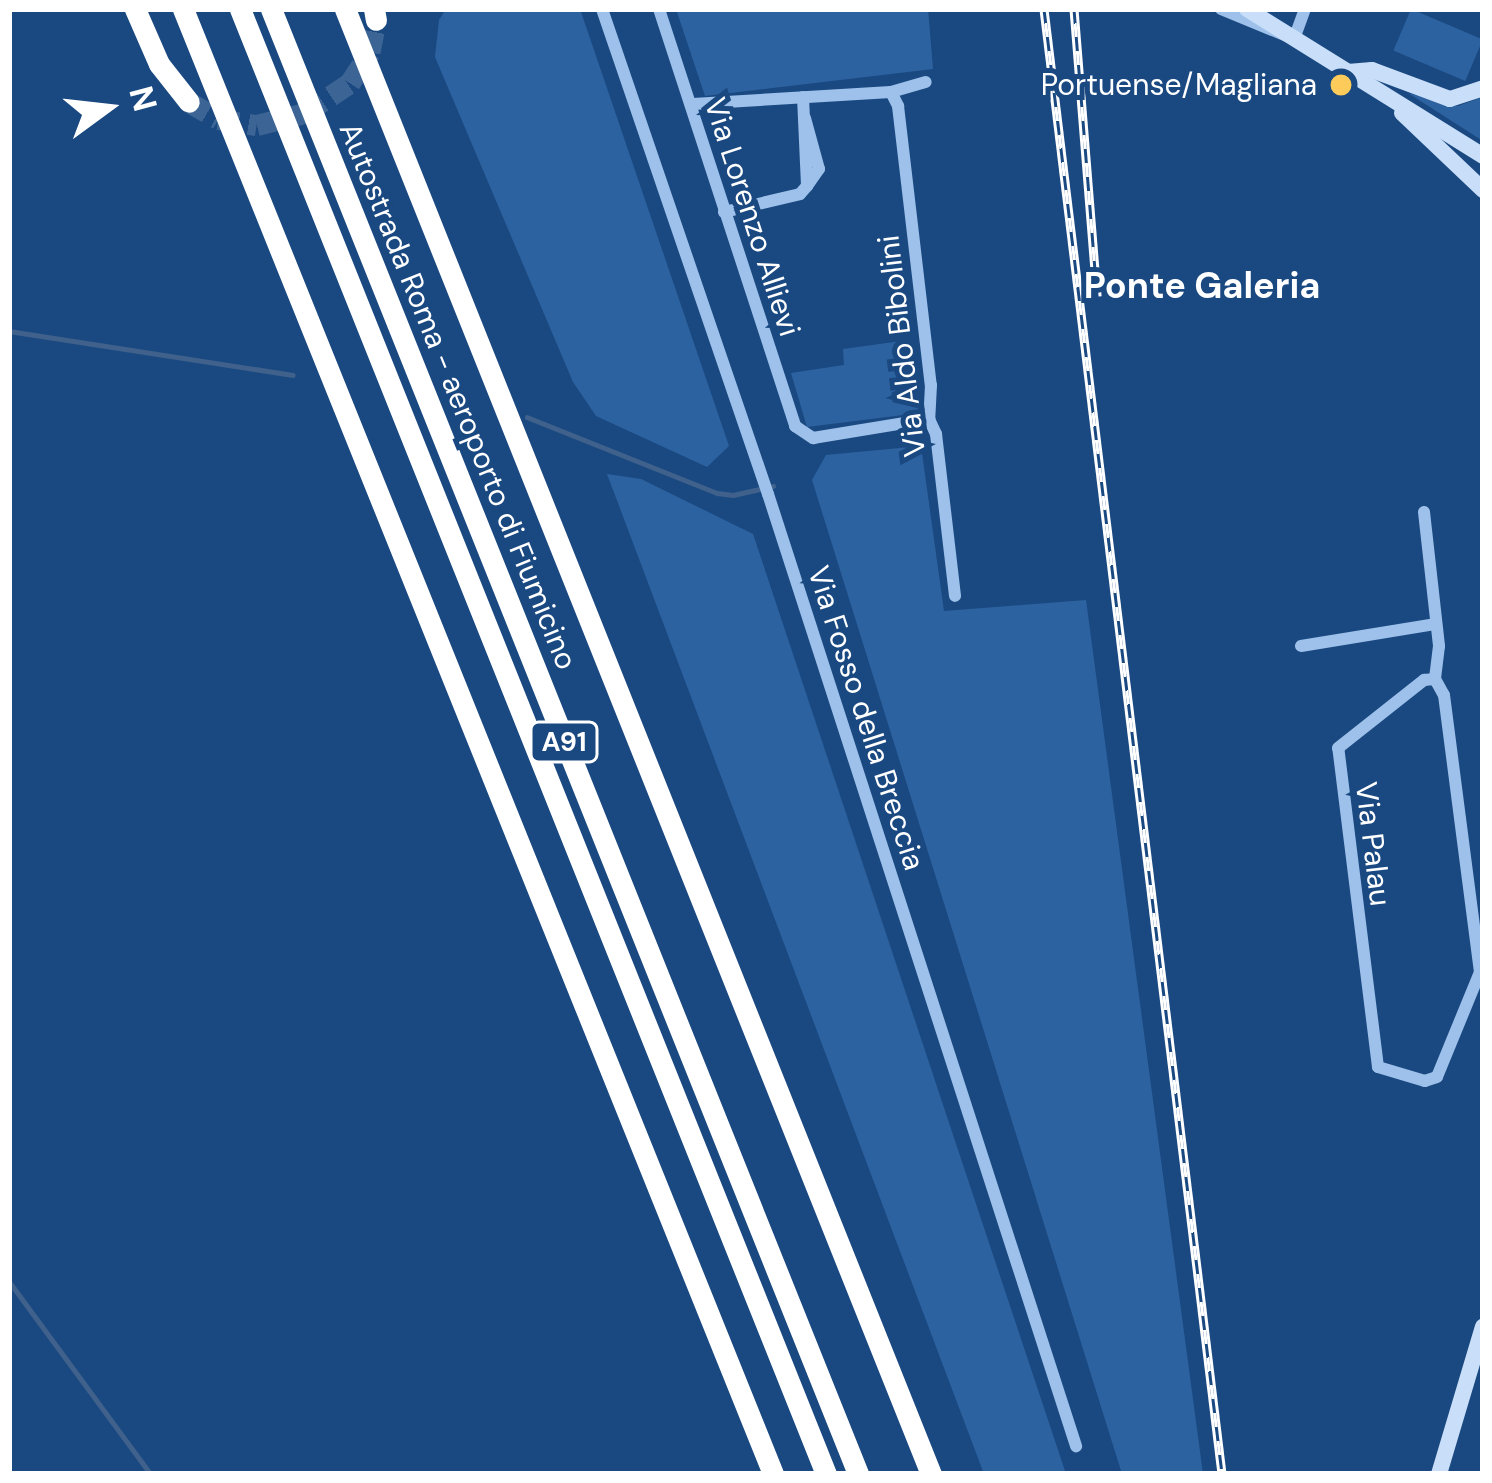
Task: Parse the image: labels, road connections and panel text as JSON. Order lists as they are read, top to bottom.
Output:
{
  "streets": {
    "highway": ["Autostrada Roma - aeroporto di Fiumicino", "A91"],
    "street": [
      "Via Lorenzo Allievi",
      "Via Aldo Bibolini",
      "Via Fosso della Breccia",
      "Via Palau"
    ]
  },
  "crossings": [
    ["Via Lorenzo Allievi", "Via Aldo Bibolini"]
  ],
  "districts": ["Ponte Galeria"],
  "places": ["Portuense/Magliana"],
  "north": "right"
}
